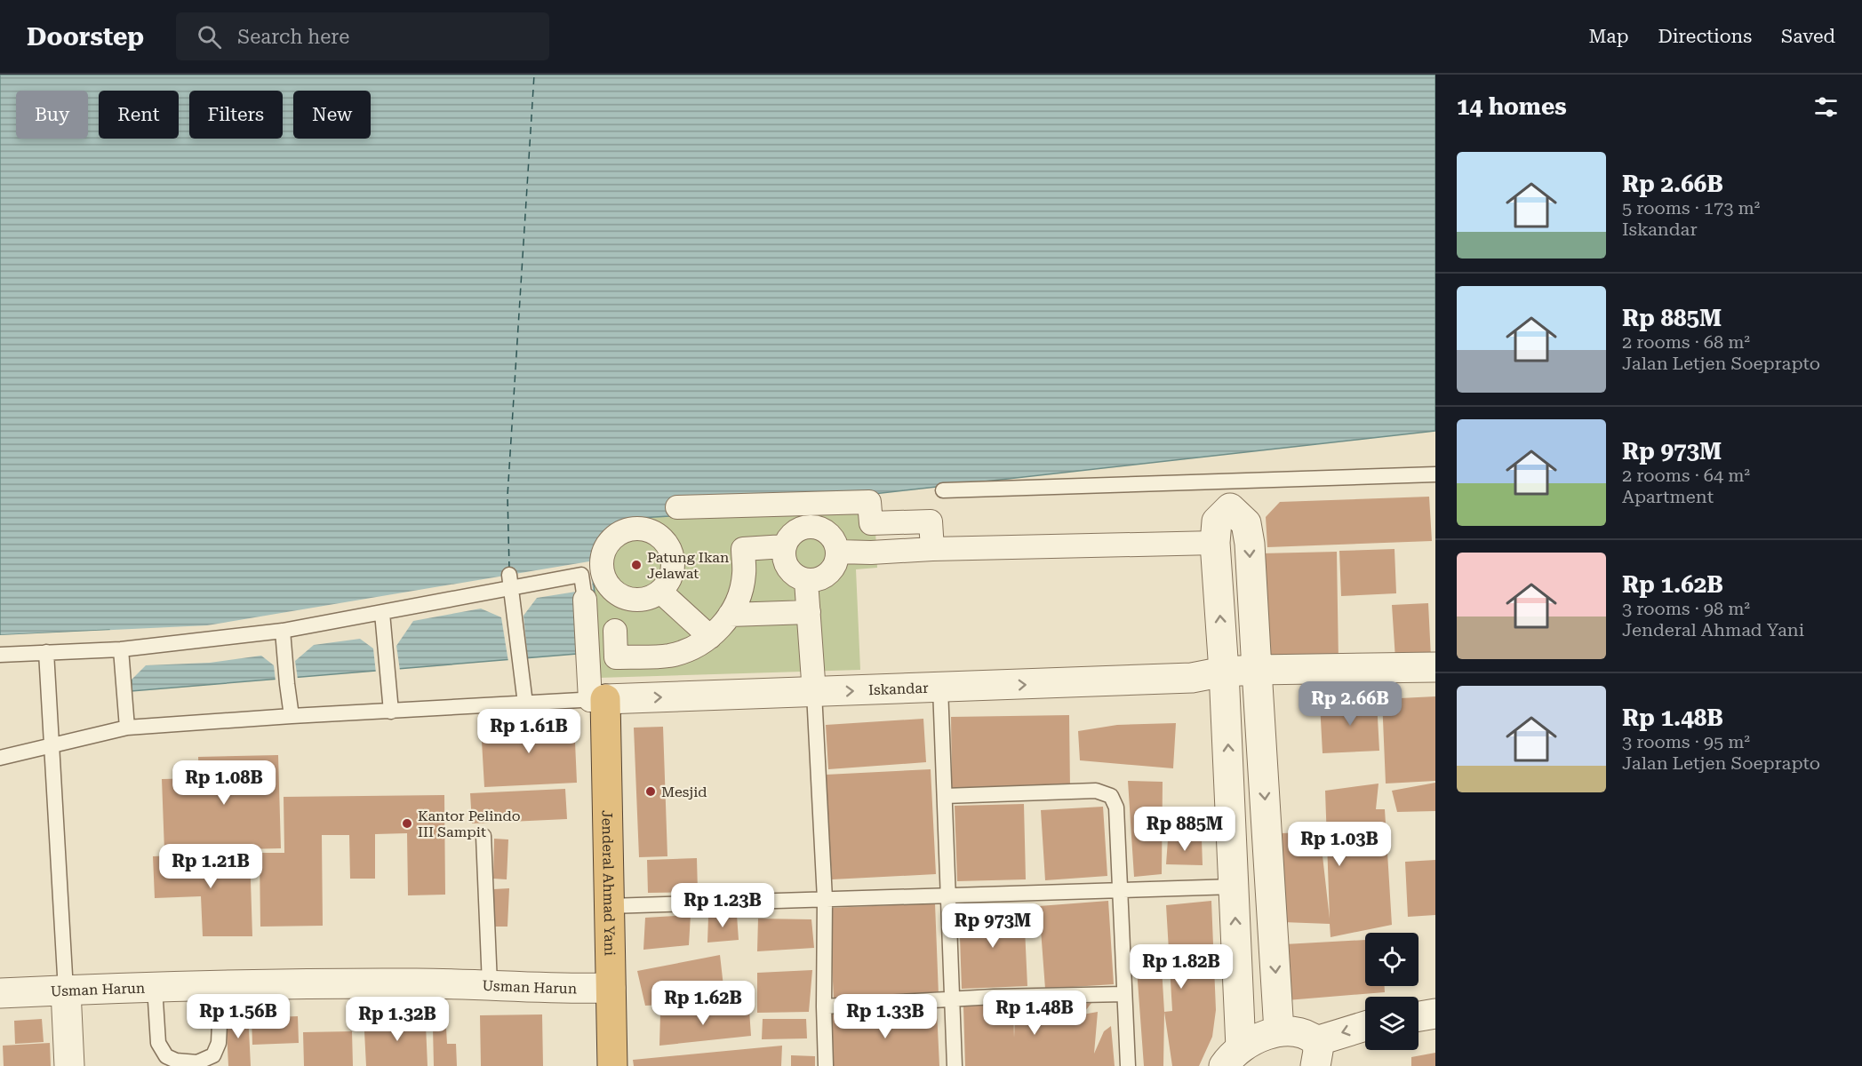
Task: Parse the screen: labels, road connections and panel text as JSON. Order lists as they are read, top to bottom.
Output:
{
  "streets": {
    "highway": ["Jenderal Ahmad Yani"],
    "street": ["Iskandar", "Usman Harun"]
  },
  "crossings": [
    ["Iskandar", "Jenderal Ahmad Yani"],
    ["Jenderal Ahmad Yani", "Usman Harun"]
  ],
  "places": ["Patung Ikan Jelawat", "Mesjid", "Kantor Pelindo III Sampit"],
  "page": {
    "header": "Doorstep",
    "search": "Search here",
    "nav": ["Map", "Directions", "Saved"],
    "heading": "14 homes",
    "chip": [
      "Buy",
      "Rent",
      "Filters",
      "New"
    ],
    "list": [
      {
        "name": "Rp 2.66B",
        "note": "5 rooms · 173 m² · Iskandar"
      },
      {
        "name": "Rp 885M",
        "note": "2 rooms · 68 m² · Jalan Letjen Soeprapto"
      },
      {
        "name": "Rp 973M",
        "note": "2 rooms · 64 m² · Apartment"
      },
      {
        "name": "Rp 1.62B",
        "note": "3 rooms · 98 m² · Jenderal Ahmad Yani"
      },
      {
        "name": "Rp 1.48B",
        "note": "3 rooms · 95 m² · Jalan Letjen Soeprapto"
      }
    ],
    "price": [
      "Rp 2.66B",
      "Rp 1.61B",
      "Rp 1.08B",
      "Rp 885M",
      "Rp 1.03B",
      "Rp 1.21B",
      "Rp 1.23B",
      "Rp 973M",
      "Rp 1.82B",
      "Rp 1.62B",
      "Rp 1.48B",
      "Rp 1.56B",
      "Rp 1.33B",
      "Rp 1.32B"
    ]
  }
}
